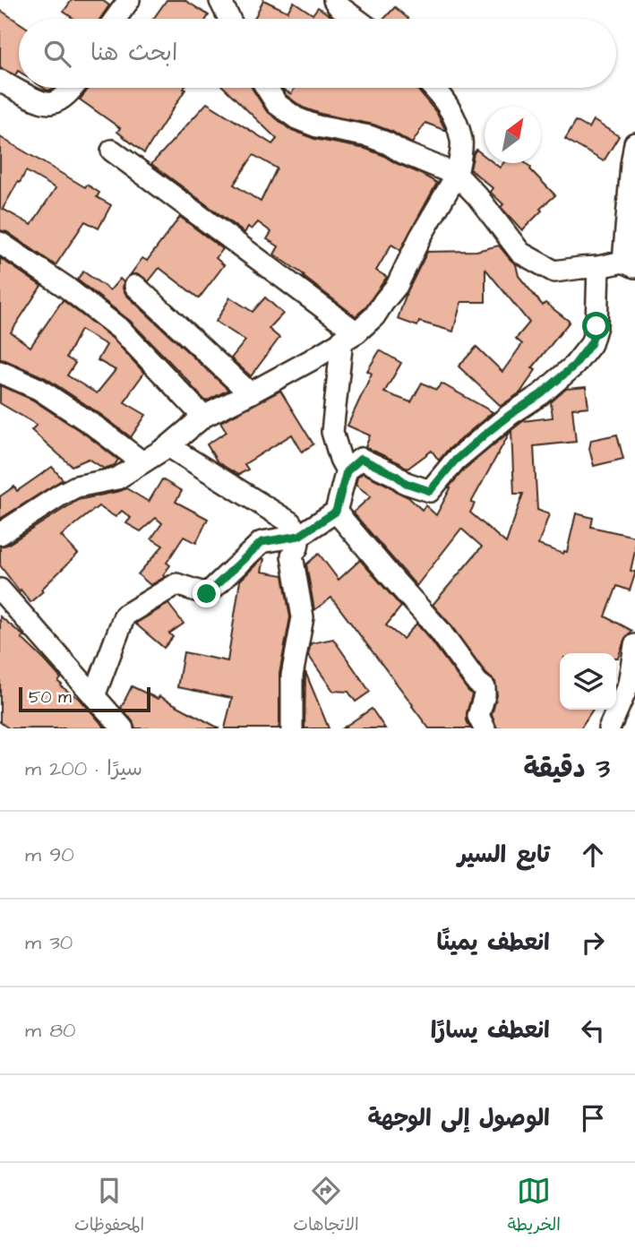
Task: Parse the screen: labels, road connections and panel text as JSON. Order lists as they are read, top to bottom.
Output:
{
  "scale_bar": "50 m",
  "north": "top right",
  "page": {
    "search": "ابحث هنا",
    "scale": "50 m",
    "heading": ["3 دقيقة", "سيرًا · 200 m"],
    "list": [
      ["تابع السير", "90 m"],
      ["انعطف يمينًا", "30 m"],
      ["انعطف يسارًا", "80 m"],
      "الوصول إلى الوجهة"
    ],
    "nav": ["الخريطة", "الاتجاهات", "المحفوظات"]
  }
}
